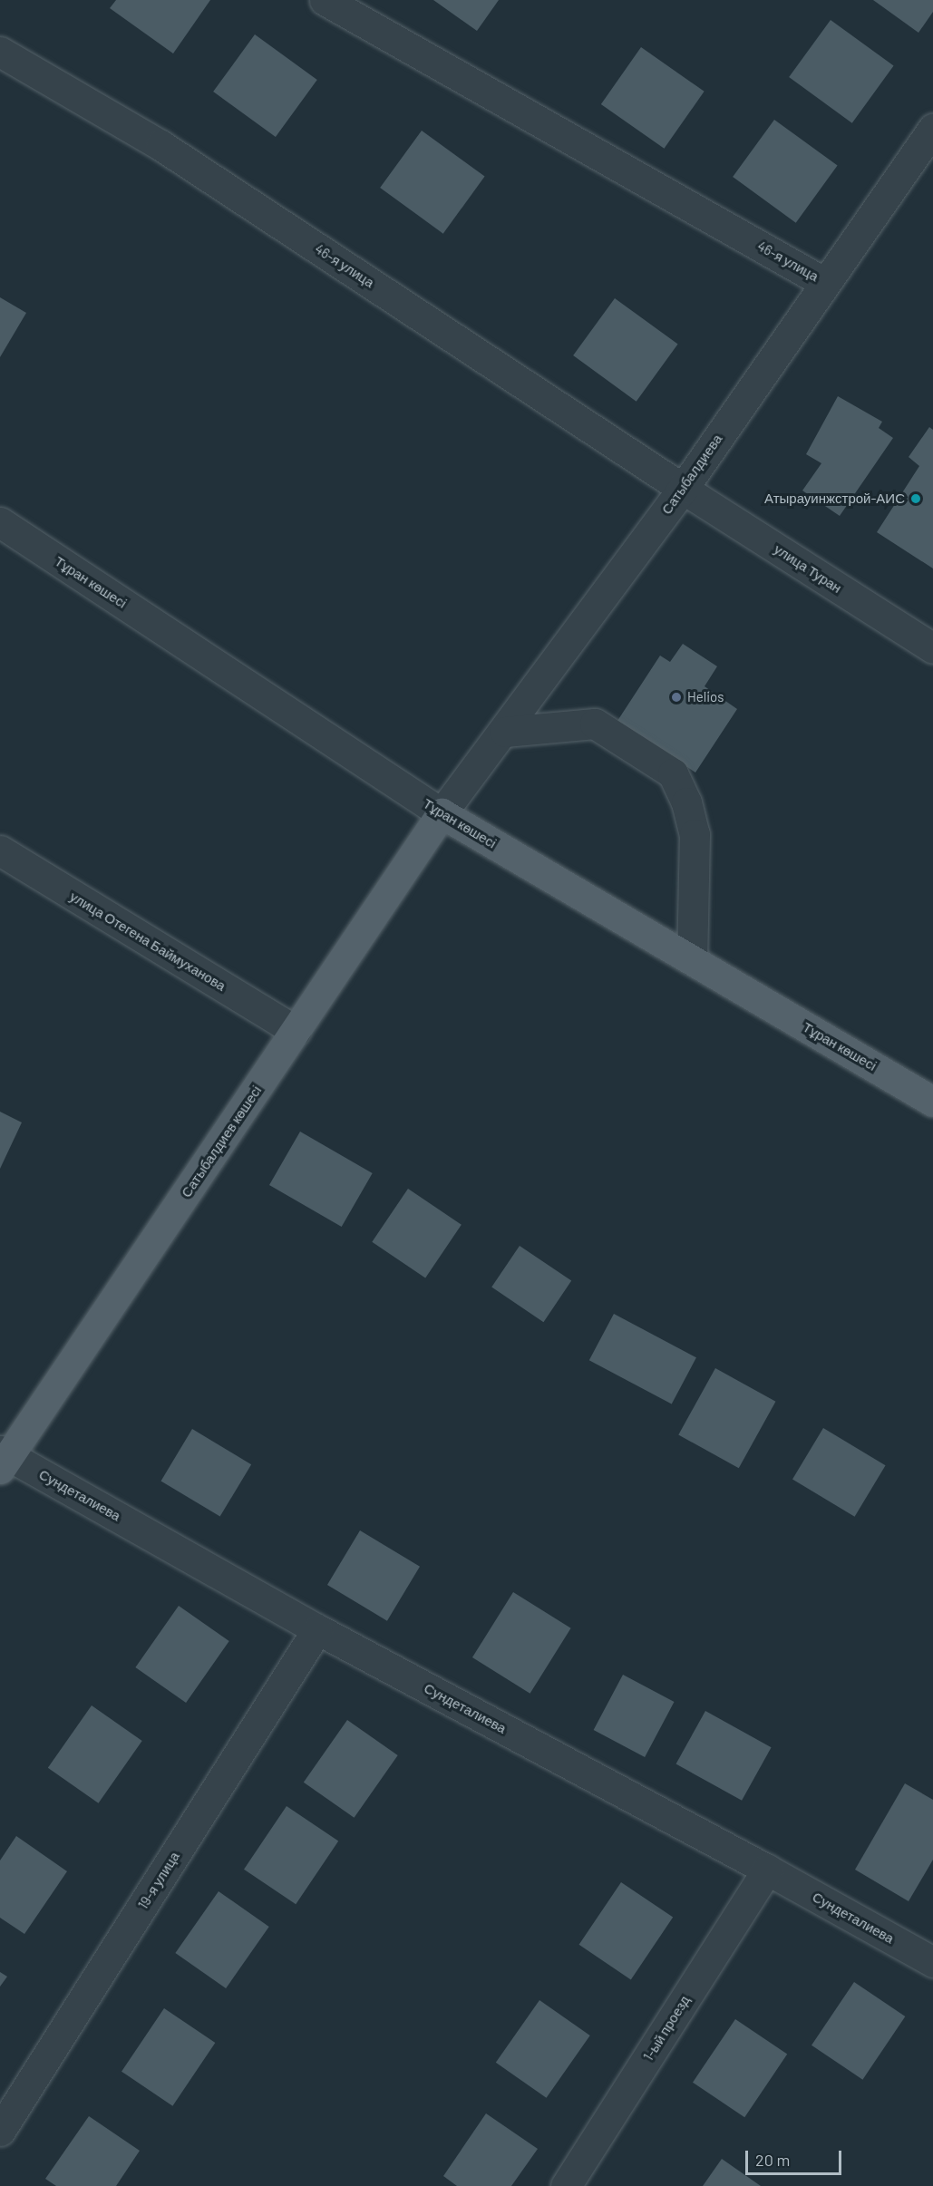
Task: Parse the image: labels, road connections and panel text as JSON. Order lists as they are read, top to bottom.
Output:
{
  "streets": {
    "main road": ["Тұран көшесі", "Сатыбалдиев көшесі"],
    "street": [
      "46-я улица",
      "Сатыбалдиева",
      "улица Туран",
      "улица Отегена Баймуханова",
      "Сундеталиева",
      "19-я улица",
      "1-ый проезд"
    ]
  },
  "crossings": [
    ["46-я улица", "Сатыбалдиева"],
    ["46-я улица", "улица Туран"],
    ["Сатыбалдиева", "улица Туран"],
    ["Сатыбалдиева", "Тұран көшесі"],
    ["Сатыбалдиева", "Сатыбалдиев көшесі"],
    ["Тұран көшесі", "Сатыбалдиев көшесі"],
    ["улица Отегена Баймуханова", "Сатыбалдиев көшесі"],
    ["Сатыбалдиев көшесі", "Сундеталиева"],
    ["Сундеталиева", "19-я улица"],
    ["Сундеталиева", "1-ый проезд"]
  ],
  "places": ["Атырауинжстрой-АИС", "Helios"],
  "scale_bar": "20 m"
}
